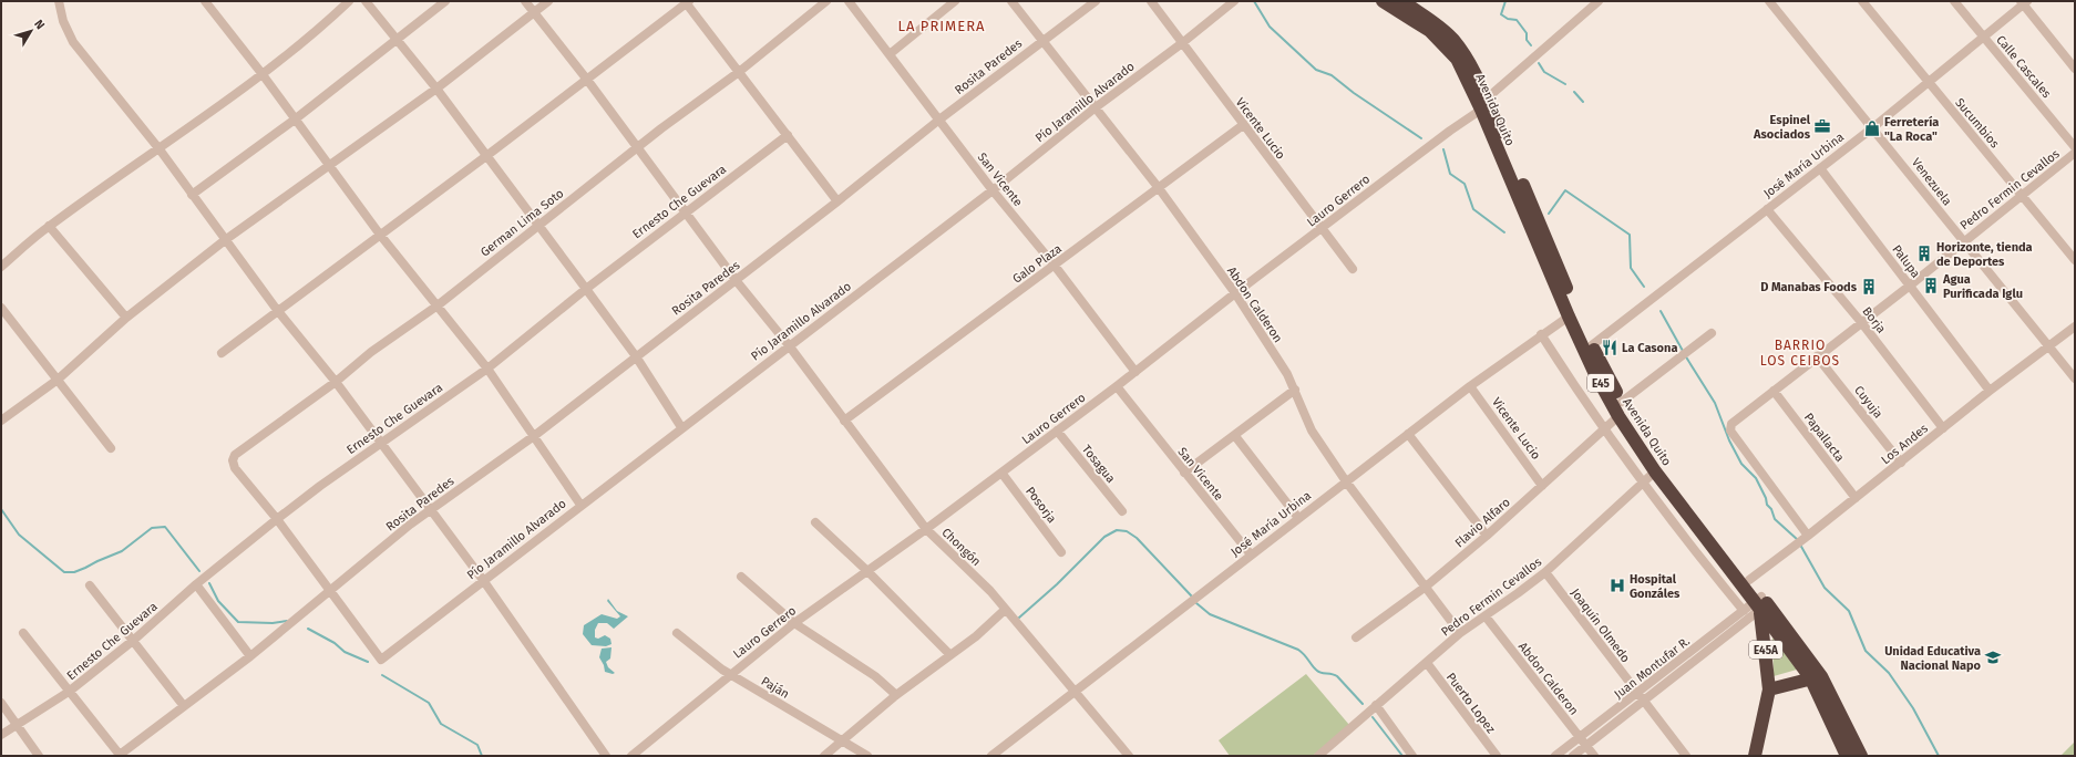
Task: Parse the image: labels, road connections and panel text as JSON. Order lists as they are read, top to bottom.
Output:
{
  "streets": {
    "highway": ["Avenida Quito", "E45", "E45A"],
    "street": [
      "Rosita Paredes",
      "Calle Cascales",
      "Pío Jaramillo Alvarado",
      "Sucumbios",
      "Vicente Lucio",
      "José María Urbina",
      "San Vicente",
      "Venezuela",
      "Pedro Fermin Cevallos",
      "Lauro Gerrero",
      "Ernesto Che Guevara",
      "German Lima Soto",
      "Palupa",
      "Galo Plaza",
      "Abdon Calderon",
      "Borja",
      "Cuyuja",
      "Papallacta",
      "Los Andes",
      "Tosagua",
      "Posorja",
      "Flavio Alfaro",
      "Chongón",
      "Joaquín Olmedo",
      "Juan Montufar R.",
      "Paján",
      "Puerto Lopez"
    ]
  },
  "crossings": [
    ["Rosita Paredes", "Pío Jaramillo Alvarado"],
    ["Rosita Paredes", "San Vicente"],
    ["Rosita Paredes", "Ernesto Che Guevara"],
    ["Rosita Paredes", "Abdon Calderon"],
    ["Rosita Paredes", "Chongón"],
    ["Calle Cascales", "José María Urbina"],
    ["Pío Jaramillo Alvarado", "Vicente Lucio"],
    ["Pío Jaramillo Alvarado", "San Vicente"],
    ["Pío Jaramillo Alvarado", "Abdon Calderon"],
    ["Pío Jaramillo Alvarado", "Chongón"],
    ["Avenida Quito", "José María Urbina"],
    ["Avenida Quito", "Pedro Fermin Cevallos"],
    ["Avenida Quito", "Lauro Gerrero"],
    ["Avenida Quito", "Los Andes"],
    ["Avenida Quito", "Flavio Alfaro"],
    ["Avenida Quito", "E45A"],
    ["Avenida Quito", "Juan Montufar R."],
    ["Sucumbios", "José María Urbina"],
    ["Sucumbios", "Pedro Fermin Cevallos"],
    ["Vicente Lucio", "José María Urbina"],
    ["Vicente Lucio", "Lauro Gerrero"],
    ["Vicente Lucio", "Galo Plaza"],
    ["Vicente Lucio", "Flavio Alfaro"],
    ["José María Urbina", "San Vicente"],
    ["José María Urbina", "Venezuela"],
    ["José María Urbina", "Palupa"],
    ["José María Urbina", "Abdon Calderon"],
    ["José María Urbina", "Borja"],
    ["José María Urbina", "Chongón"],
    ["San Vicente", "Lauro Gerrero"],
    ["San Vicente", "Galo Plaza"],
    ["Venezuela", "Pedro Fermin Cevallos"],
    ["Venezuela", "Los Andes"],
    ["Pedro Fermin Cevallos", "Palupa"],
    ["Pedro Fermin Cevallos", "Abdon Calderon"],
    ["Pedro Fermin Cevallos", "Borja"],
    ["Pedro Fermin Cevallos", "Cuyuja"],
    ["Pedro Fermin Cevallos", "Papallacta"],
    ["Pedro Fermin Cevallos", "Los Andes"],
    ["Pedro Fermin Cevallos", "Joaquín Olmedo"],
    ["Pedro Fermin Cevallos", "Puerto Lopez"],
    ["Lauro Gerrero", "Abdon Calderon"],
    ["Lauro Gerrero", "Tosagua"],
    ["Lauro Gerrero", "Posorja"],
    ["Lauro Gerrero", "Chongón"],
    ["Lauro Gerrero", "Paján"],
    ["Ernesto Che Guevara", "German Lima Soto"],
    ["Ernesto Che Guevara", "Chongón"],
    ["German Lima Soto", "Chongón"],
    ["Palupa", "Los Andes"],
    ["Galo Plaza", "Abdon Calderon"],
    ["Galo Plaza", "Chongón"],
    ["Abdon Calderon", "Flavio Alfaro"],
    ["Abdon Calderon", "Juan Montufar R."],
    ["Borja", "Los Andes"],
    ["Cuyuja", "Los Andes"],
    ["Papallacta", "Los Andes"],
    ["Joaquín Olmedo", "Juan Montufar R."],
    ["E45A", "Juan Montufar R."]
  ],
  "districts": ["LA PRIMERA", "BARRIO LOS CEIBOS"],
  "places": {
    "office": ["Espinel Asociados"],
    "shop": ["Ferretería \"La Roca\""],
    "building": ["Horizonte, tienda de Deportes", "Agua Purificada Iglu", "D Manabas Foods"],
    "restaurant": ["La Casona"],
    "hospital": ["Hospital Gonzáles"],
    "school or university": ["Unidad Educativa Nacional Napo"]
  },
  "north": "top right"
}
